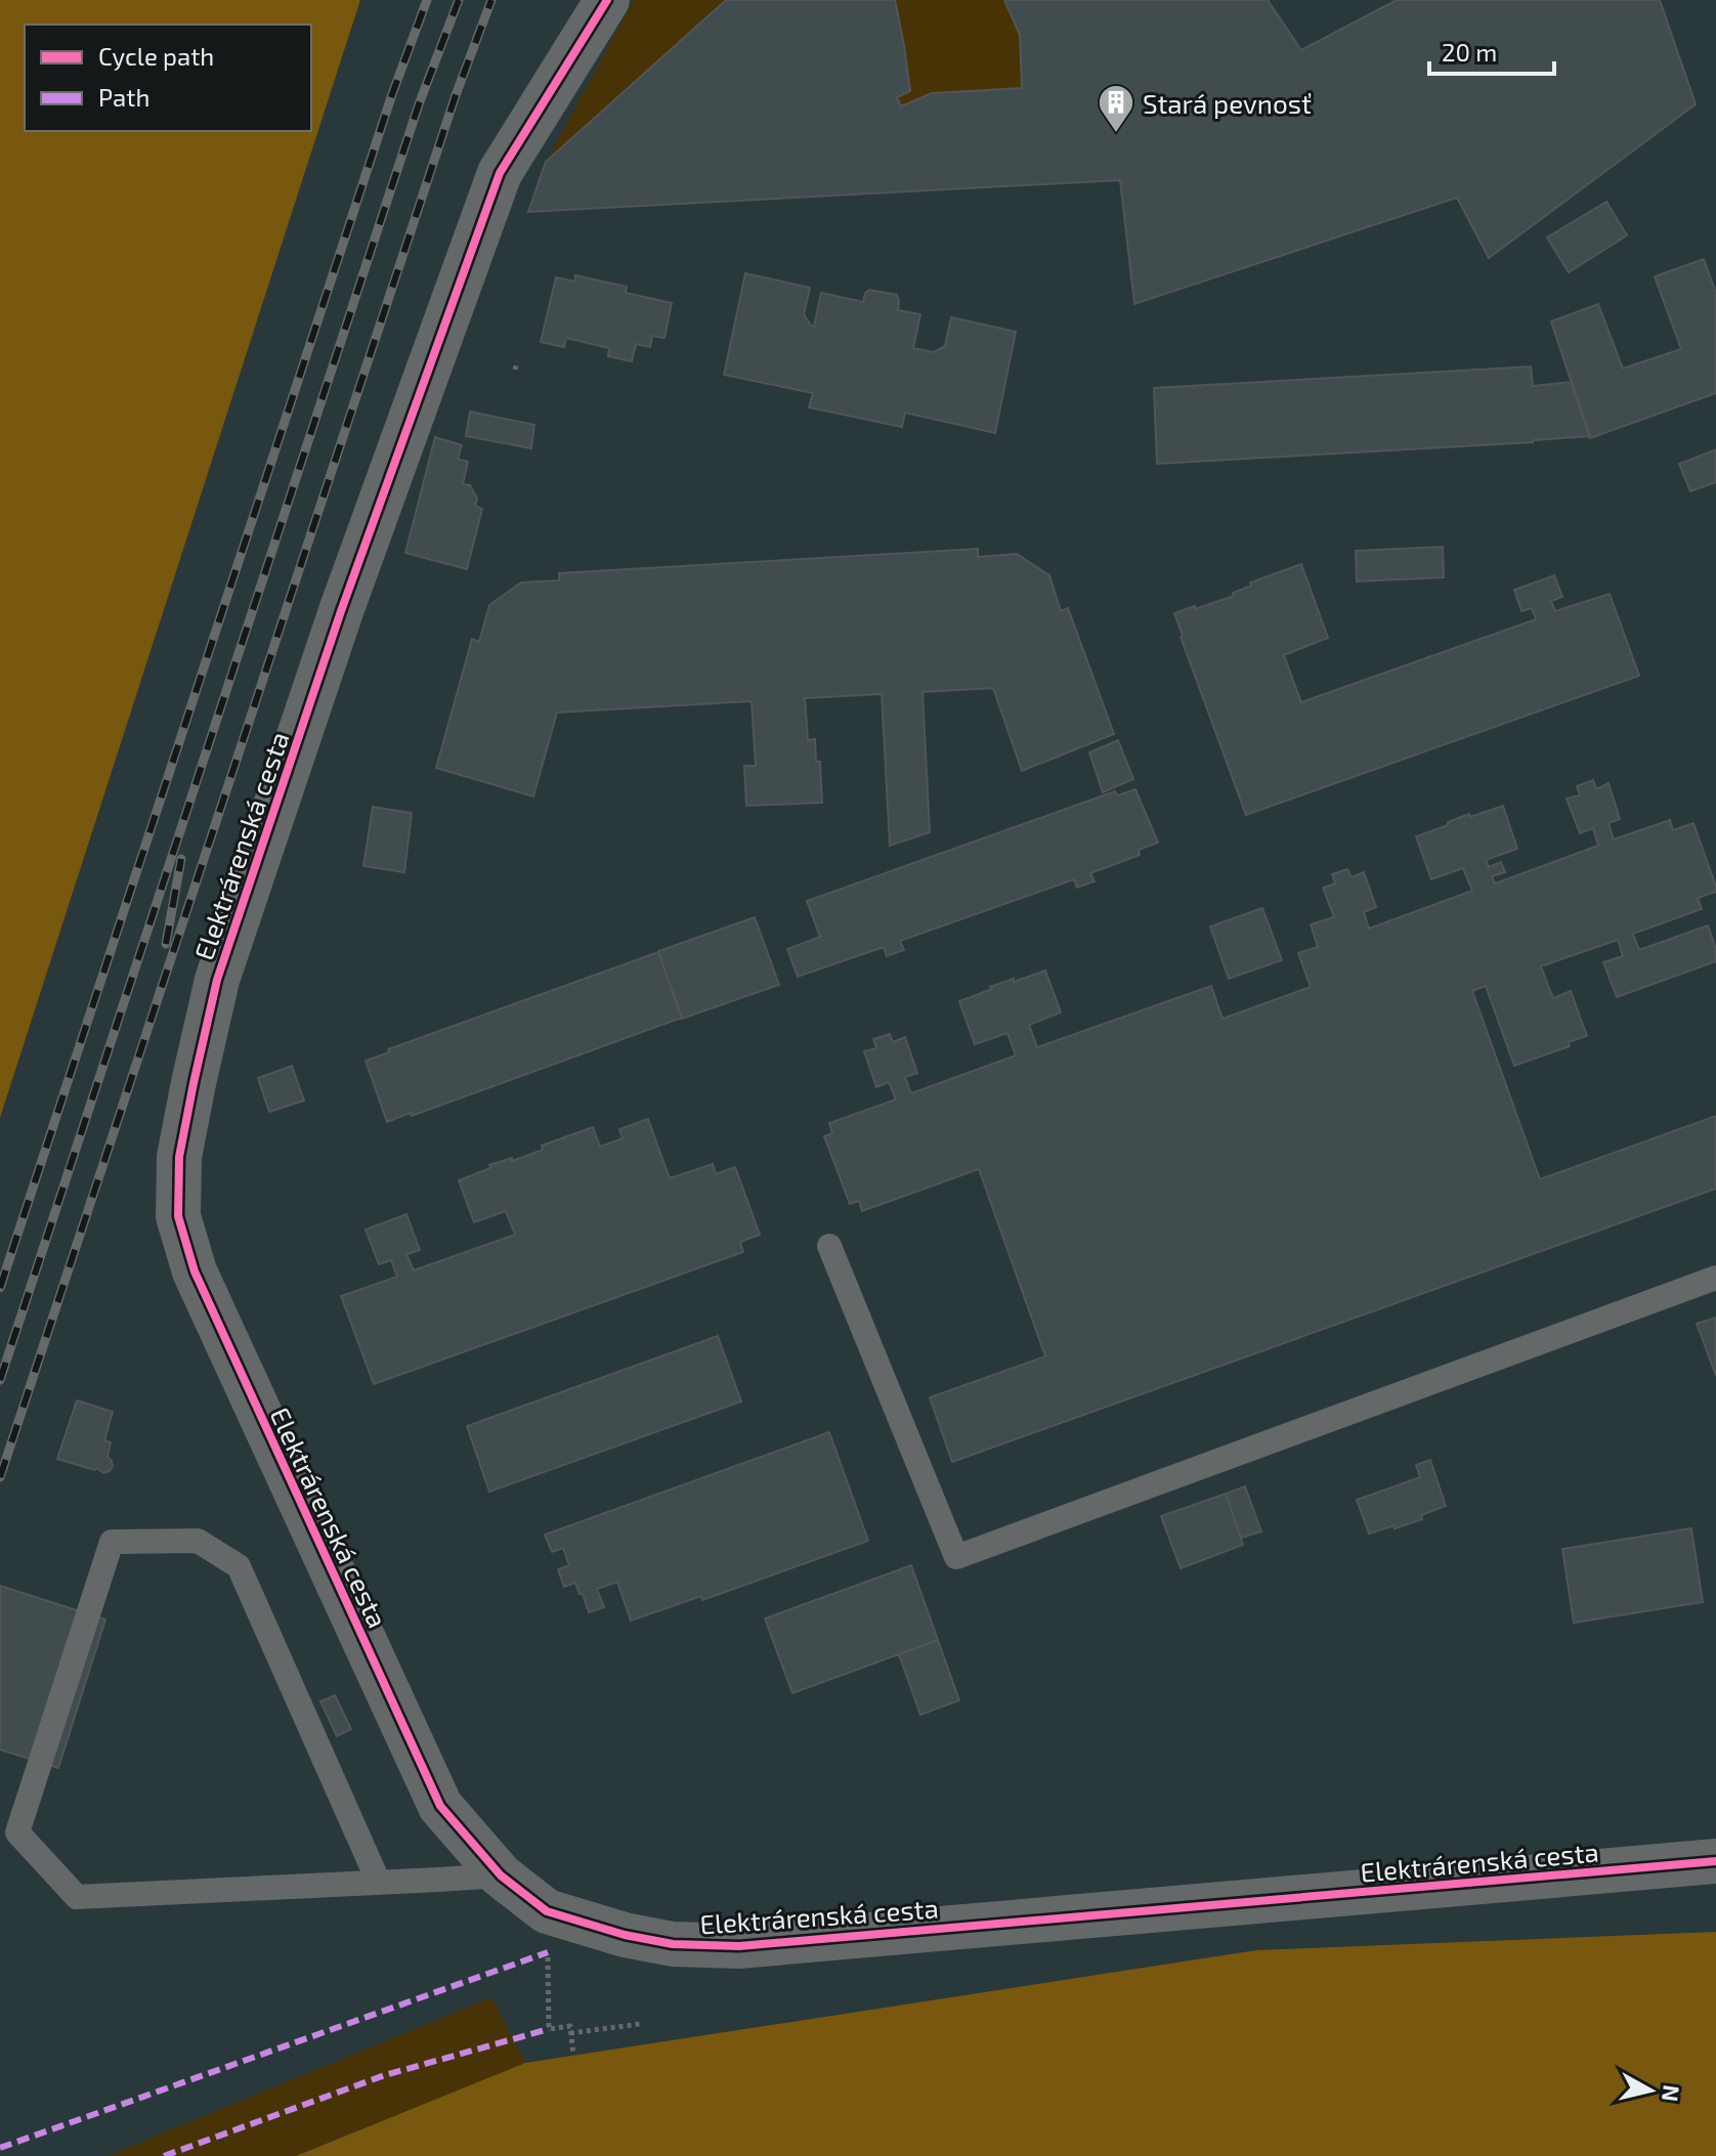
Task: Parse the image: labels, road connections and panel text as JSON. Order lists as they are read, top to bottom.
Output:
{
  "streets": {
    "street": ["Elektrárenská cesta"]
  },
  "places": {
    "building": ["Stará pevnosť"]
  },
  "legend": ["Cycle path", "Path"],
  "scale_bar": "20 m",
  "north": "right"
}
